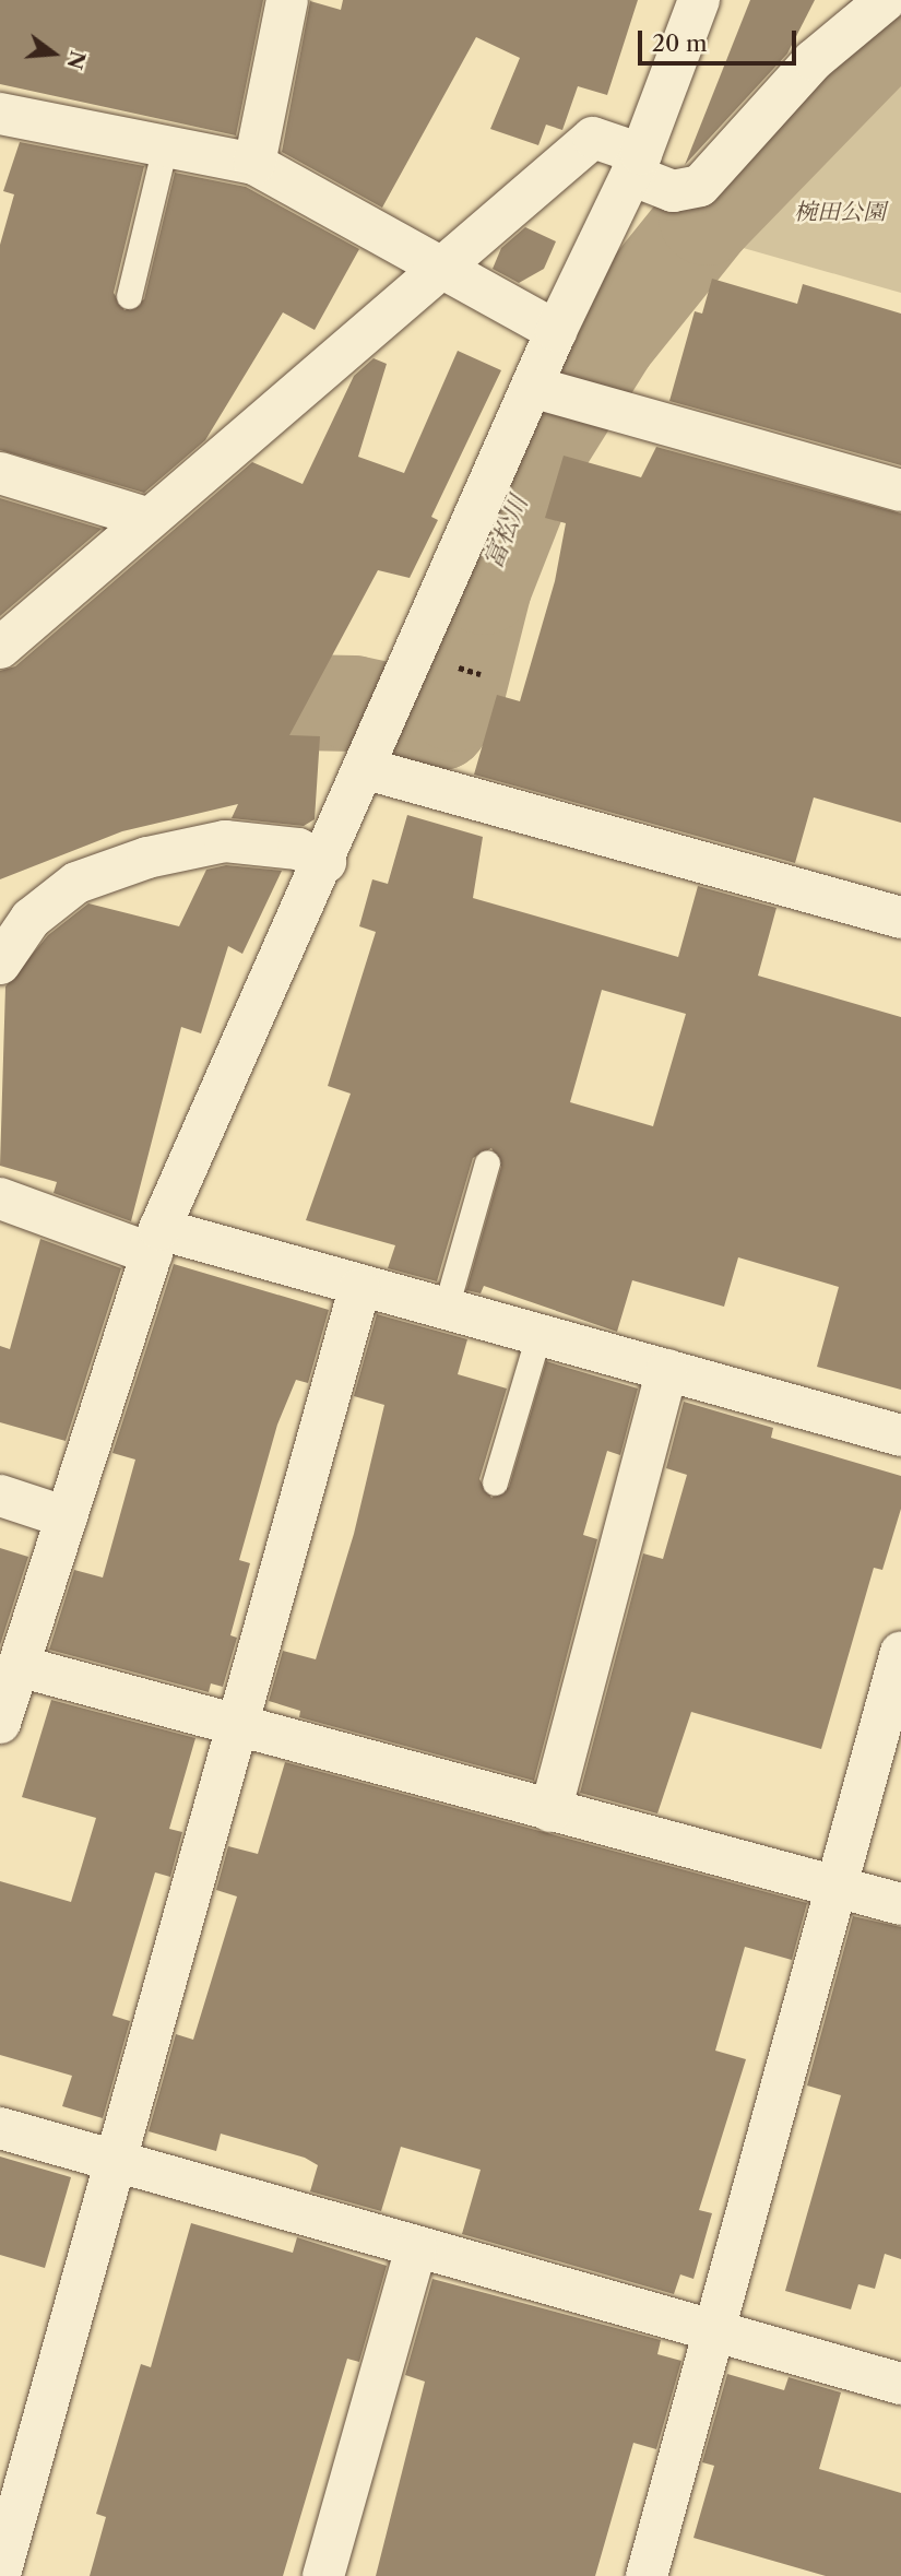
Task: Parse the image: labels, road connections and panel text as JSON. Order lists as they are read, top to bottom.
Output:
{
  "water": ["富松川"],
  "parks": ["椀田公園"],
  "scale_bar": "20 m",
  "north": "right"
}
